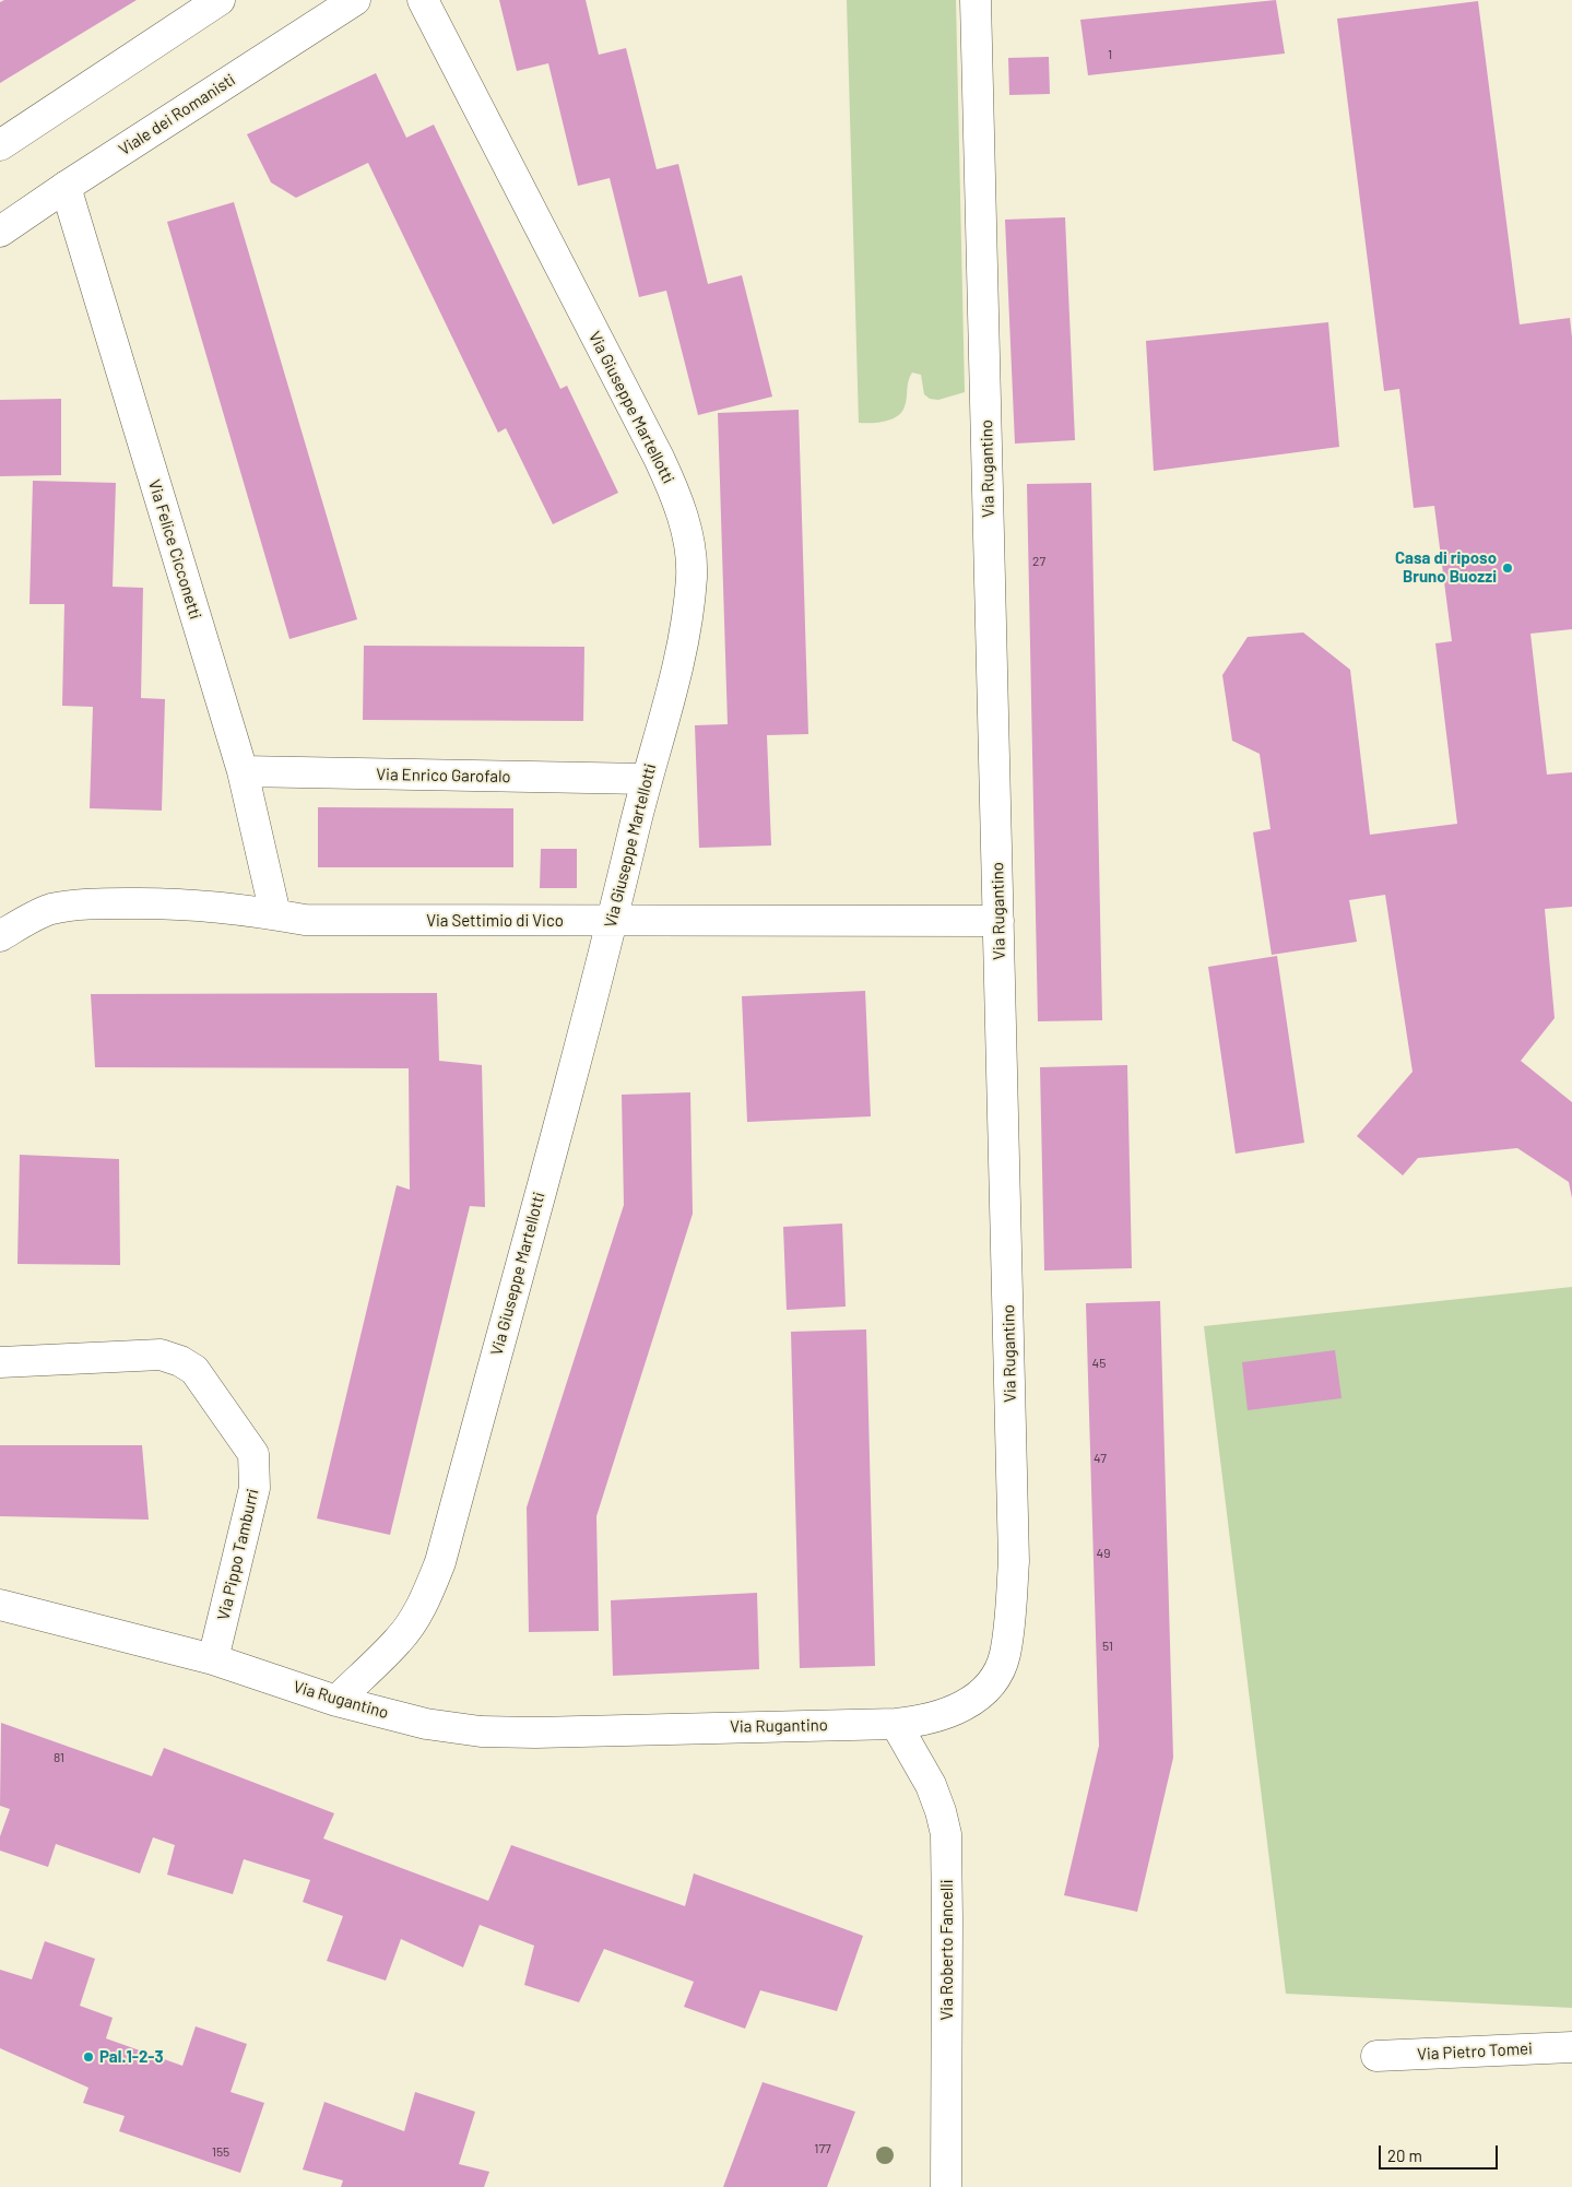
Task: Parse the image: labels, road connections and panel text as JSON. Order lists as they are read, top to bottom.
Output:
{
  "streets": {
    "street": [
      "Viale dei Romanisti",
      "Via Giuseppe Martellotti",
      "Via Rugantino",
      "Via Felice Cicconetti",
      "Via Enrico Garofalo",
      "Via Settimio di Vico",
      "Via Pippo Tamburri",
      "Via Roberto Fancelli",
      "Via Pietro Tomei"
    ]
  },
  "crossings": [
    ["Viale dei Romanisti", "Via Felice Cicconetti"],
    ["Via Giuseppe Martellotti", "Via Rugantino"],
    ["Via Giuseppe Martellotti", "Via Enrico Garofalo"],
    ["Via Giuseppe Martellotti", "Via Settimio di Vico"],
    ["Via Rugantino", "Via Settimio di Vico"],
    ["Via Rugantino", "Via Pippo Tamburri"],
    ["Via Rugantino", "Via Roberto Fancelli"],
    ["Via Felice Cicconetti", "Via Enrico Garofalo"],
    ["Via Felice Cicconetti", "Via Settimio di Vico"]
  ],
  "places": ["Casa di riposo Bruno Buozzi", "Pal.1-2-3"],
  "house_numbers": [
    "1",
    "27",
    "45",
    "47",
    "49",
    "51",
    "81",
    "177",
    "155"
  ],
  "scale_bar": "20 m"
}
